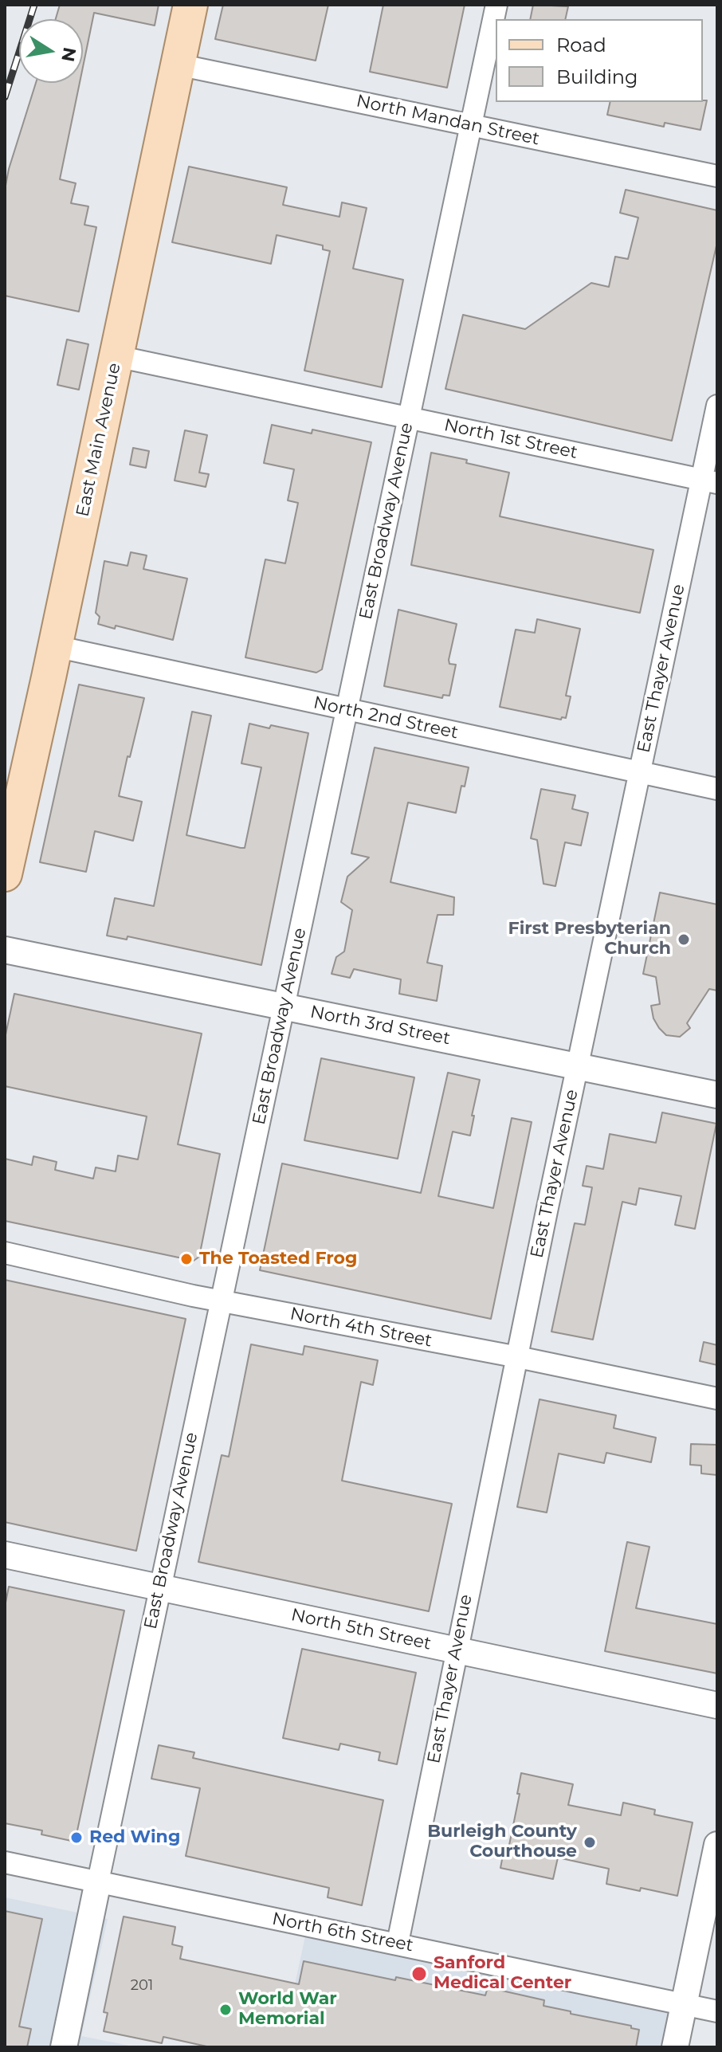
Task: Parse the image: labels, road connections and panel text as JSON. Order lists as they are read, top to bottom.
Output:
{
  "streets": {
    "main road": ["East Main Avenue"],
    "street": [
      "North Mandan Street",
      "North 1st Street",
      "East Broadway Avenue",
      "East Thayer Avenue",
      "North 2nd Street",
      "North 3rd Street",
      "North 4th Street",
      "North 5th Street",
      "North 6th Street"
    ]
  },
  "crossings": [
    ["North Mandan Street", "East Main Avenue"],
    ["North Mandan Street", "East Broadway Avenue"],
    ["North 1st Street", "East Main Avenue"],
    ["North 1st Street", "East Broadway Avenue"],
    ["North 1st Street", "East Thayer Avenue"],
    ["East Main Avenue", "North 2nd Street"],
    ["East Broadway Avenue", "North 2nd Street"],
    ["East Broadway Avenue", "North 3rd Street"],
    ["East Broadway Avenue", "North 4th Street"],
    ["East Broadway Avenue", "North 5th Street"],
    ["East Broadway Avenue", "North 6th Street"],
    ["East Thayer Avenue", "North 2nd Street"],
    ["East Thayer Avenue", "North 3rd Street"],
    ["East Thayer Avenue", "North 4th Street"],
    ["East Thayer Avenue", "North 5th Street"],
    ["East Thayer Avenue", "North 6th Street"]
  ],
  "places": [
    "First Presbyterian Church",
    "The Toasted Frog",
    "Red Wing",
    "Burleigh County Courthouse",
    "Sanford Medical Center",
    "World War Memorial"
  ],
  "house_numbers": ["201"],
  "legend": ["Road", "Building"],
  "north": "right"
}
